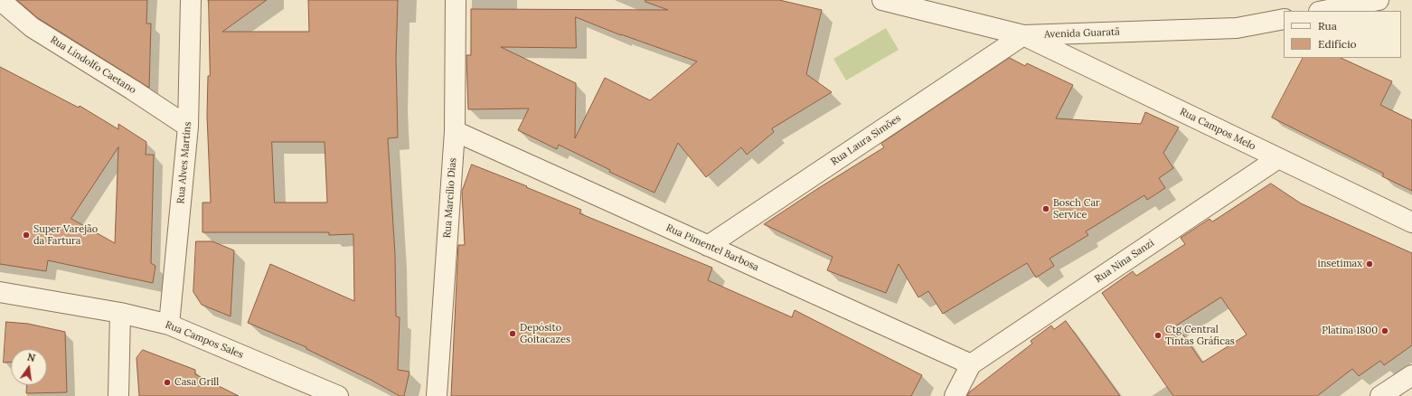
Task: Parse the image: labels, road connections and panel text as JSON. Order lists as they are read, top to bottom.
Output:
{
  "streets": {
    "street": [
      "Avenida Guaratã",
      "Rua Lindolfo Caetano",
      "Rua Campos Melo",
      "Rua Laura Simões",
      "Rua Alves Martins",
      "Rua Marcílio Dias",
      "Rua Pimentel Barbosa",
      "Rua Nina Sanzi",
      "Rua Campos Sales"
    ]
  },
  "crossings": [
    ["Avenida Guaratã", "Rua Campos Melo"],
    ["Avenida Guaratã", "Rua Laura Simões"],
    ["Rua Lindolfo Caetano", "Rua Alves Martins"],
    ["Rua Campos Melo", "Rua Laura Simões"],
    ["Rua Campos Melo", "Rua Nina Sanzi"],
    ["Rua Laura Simões", "Rua Pimentel Barbosa"],
    ["Rua Alves Martins", "Rua Campos Sales"],
    ["Rua Marcílio Dias", "Rua Pimentel Barbosa"],
    ["Rua Pimentel Barbosa", "Rua Nina Sanzi"]
  ],
  "places": [
    "Bosch Car Service",
    "Super Varejão da Fartura",
    "insetimax",
    "Platina 1800",
    "Depósito Goitacazes",
    "Ctg Central Tintas Gráficas",
    "Casa Grill"
  ],
  "legend": ["Rua", "Edifício"],
  "north": "top"
}
